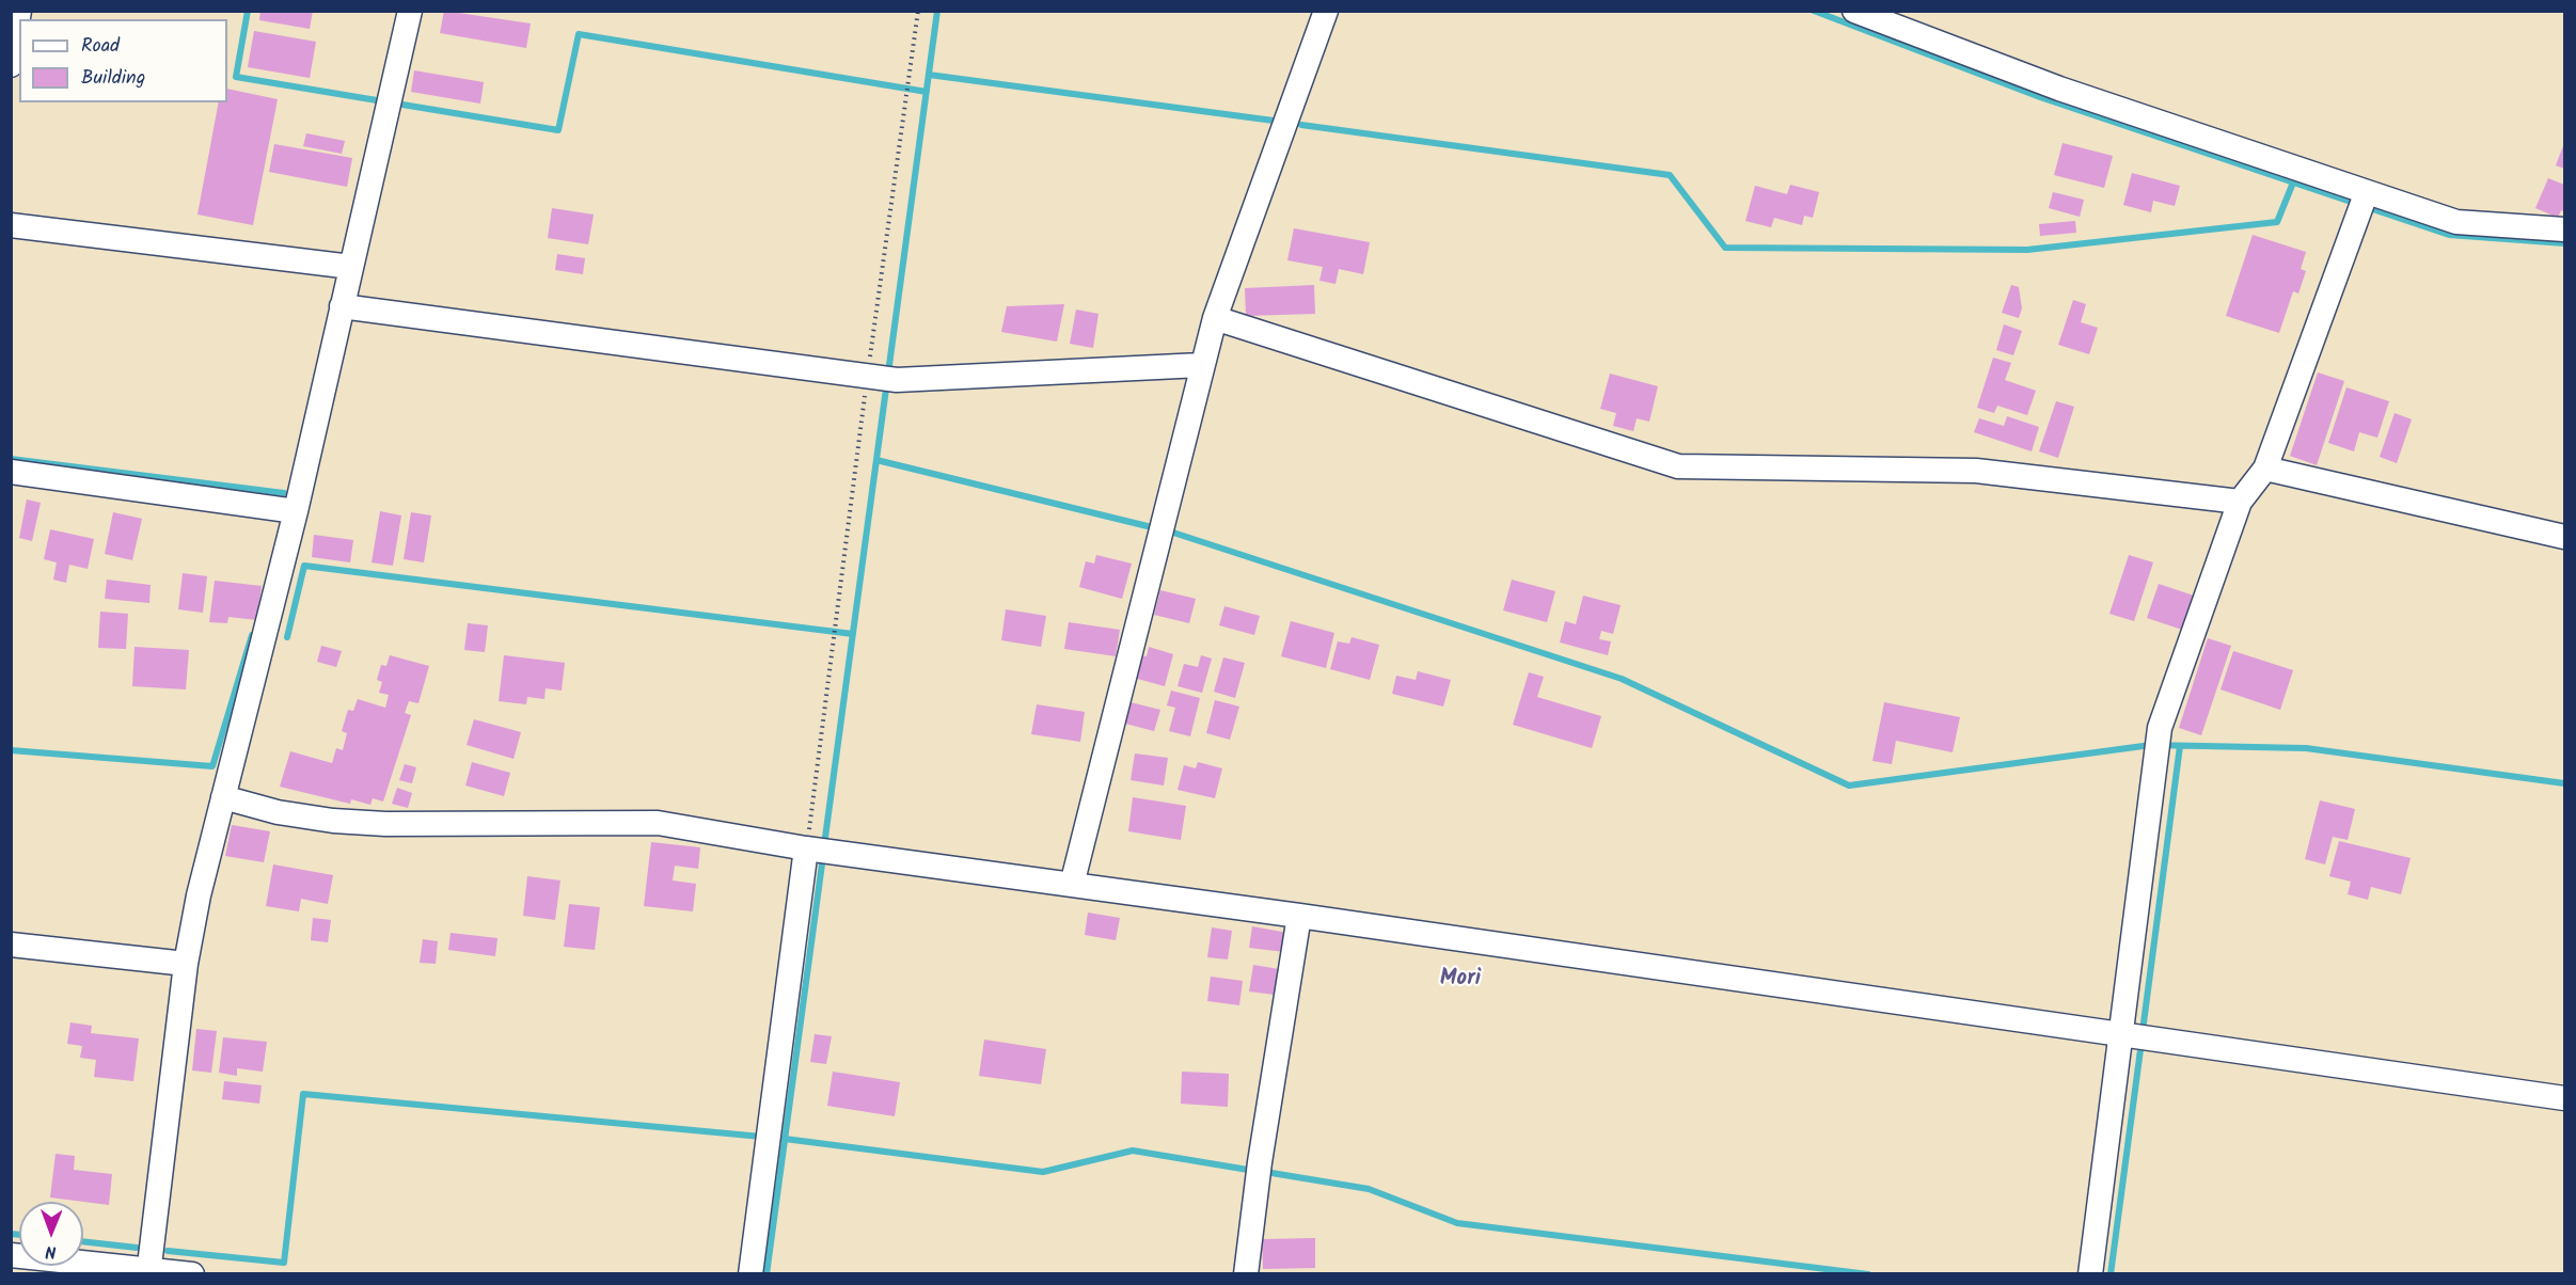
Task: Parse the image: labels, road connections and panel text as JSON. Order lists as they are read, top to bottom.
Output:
{
  "districts": ["Mori"],
  "legend": ["Road", "Building"],
  "north": "bottom"
}
